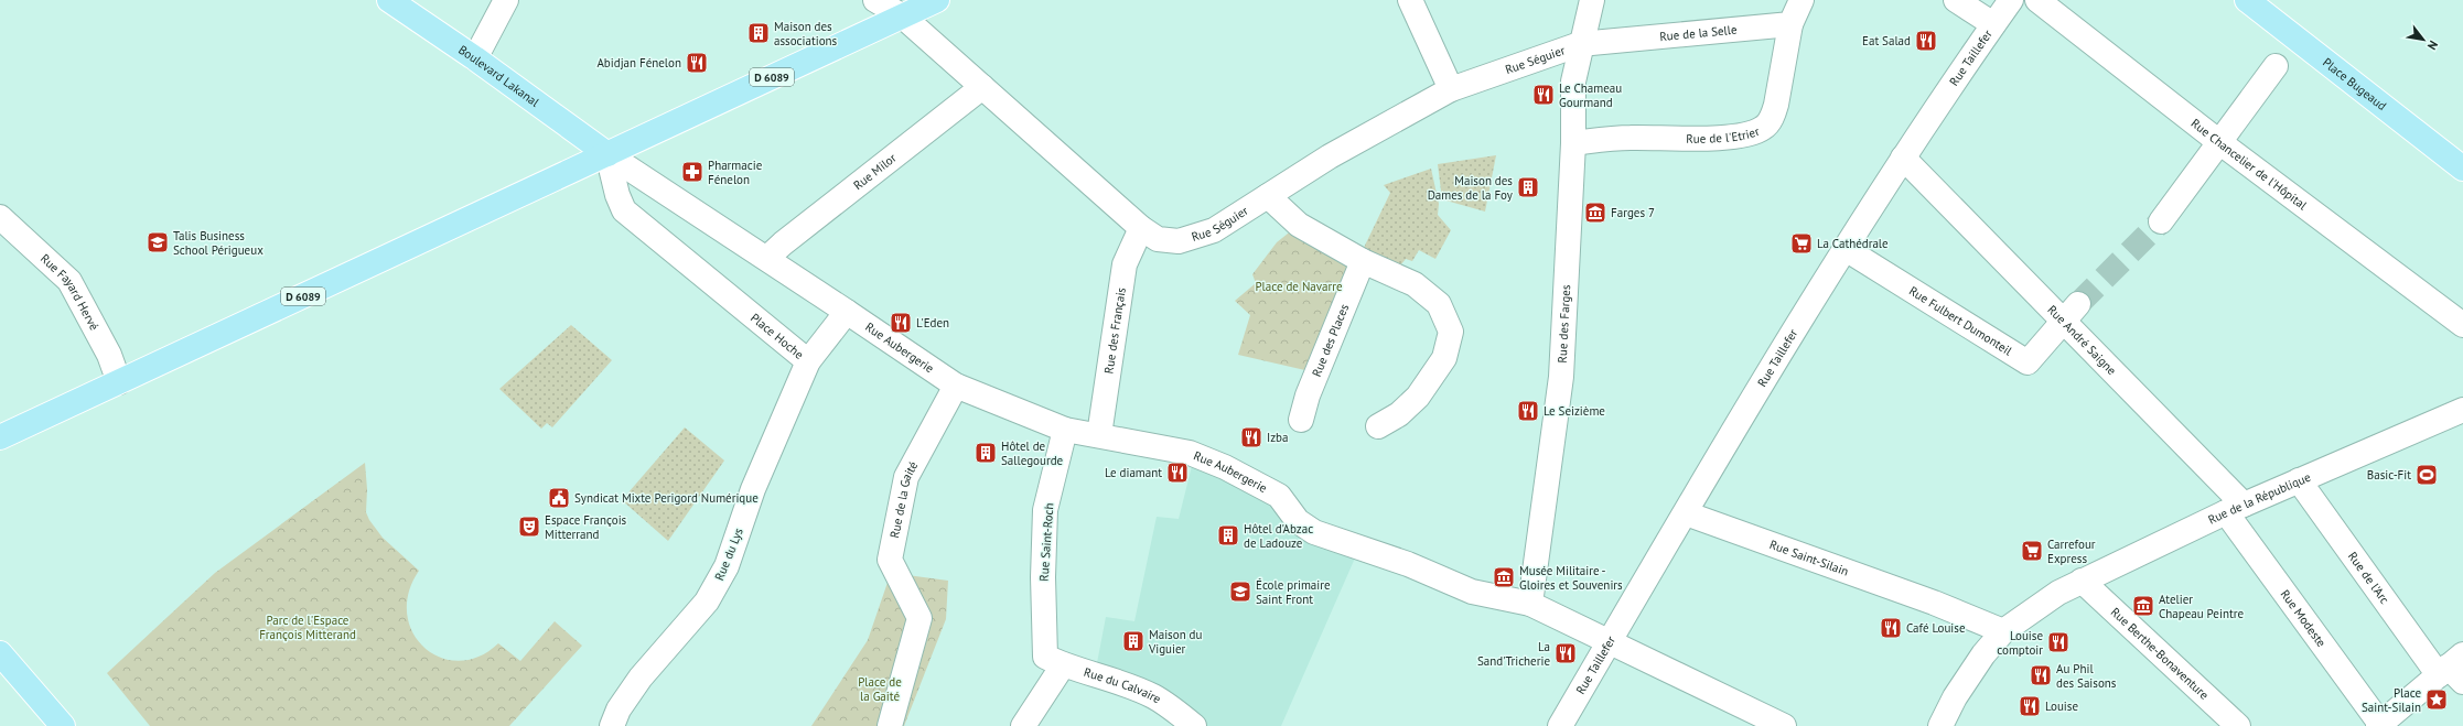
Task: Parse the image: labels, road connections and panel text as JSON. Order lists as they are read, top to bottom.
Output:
{
  "streets": {
    "main road": ["Boulevard Lakanal", "D 6089", "Place Bugeaud"],
    "street": [
      "Rue de la Selle",
      "Rue Taillefer",
      "Rue Séguier",
      "Rue de l'Etrier",
      "Rue Chancelier de l'Hôpital",
      "Rue Milor",
      "Rue Fayard Hervé",
      "Rue Fulbert Dumonteil",
      "Rue des Farges",
      "Rue des Français",
      "Place Hoche",
      "Rue André Saigne",
      "Rue des Places",
      "Rue Aubergerie",
      "Rue de la République",
      "Rue de la Gaité",
      "Rue Saint-Roch",
      "Rue du Lys",
      "Rue Saint-Silain",
      "Rue de l'Arc",
      "Rue Modeste",
      "Rue Berthe-Bonaventure",
      "Rue du Calvaire"
    ]
  },
  "crossings": [
    ["Rue de la Selle", "Rue Séguier"],
    ["Rue de la Selle", "Rue de l'Etrier"],
    ["Rue de la Selle", "Rue des Farges"],
    ["Rue Taillefer", "Rue Fulbert Dumonteil"],
    ["Rue Taillefer", "Rue André Saigne"],
    ["Rue Taillefer", "Rue Aubergerie"],
    ["Rue Taillefer", "Rue Saint-Silain"],
    ["Rue Séguier", "D 6089"],
    ["Rue Séguier", "Rue Milor"],
    ["Rue Séguier", "Rue des Farges"],
    ["Rue Séguier", "Rue des Français"],
    ["Boulevard Lakanal", "D 6089"],
    ["Boulevard Lakanal", "Place Hoche"],
    ["D 6089", "Rue Fayard Hervé"],
    ["D 6089", "Place Hoche"],
    ["Rue de l'Etrier", "Rue des Farges"],
    ["Rue Fulbert Dumonteil", "Rue André Saigne"],
    ["Rue des Farges", "Rue Aubergerie"],
    ["Rue des Français", "Rue Aubergerie"],
    ["Place Hoche", "Rue Aubergerie"],
    ["Place Hoche", "Rue du Lys"],
    ["Rue André Saigne", "Rue de la République"],
    ["Rue André Saigne", "Rue Modeste"],
    ["Rue Aubergerie", "Rue de la Gaité"],
    ["Rue Aubergerie", "Rue Saint-Roch"],
    ["Rue de la République", "Rue Saint-Silain"],
    ["Rue de la République", "Rue de l'Arc"],
    ["Rue de la République", "Rue Modeste"],
    ["Rue de la République", "Rue Berthe-Bonaventure"],
    ["Rue Saint-Roch", "Rue du Calvaire"]
  ],
  "parks": ["Place de Navarre", "Parc de l'Espace François Mitterand", "Place de la Gaité"],
  "places": {
    "building": [
      "Maison des associations",
      "Maison des Dames de la Foy",
      "Hôtel de Sallegourde",
      "Hôtel d'Abzac de Ladouze",
      "Maison du Viguier"
    ],
    "restaurant": [
      "Eat Salad",
      "Abidjan Fénelon",
      "Le Chameau Gourmand",
      "L'Eden",
      "Le Seizième",
      "Izba",
      "Le diamant",
      "Café Louise",
      "Louise comptoir",
      "La Sand'Tricherie",
      "Au Phil des Saisons",
      "Louise"
    ],
    "pharmacy": ["Pharmacie Fénelon"],
    "museum": ["Farges 7", "Musée Militaire - Gloires et Souvenirs", "Atelier Chapeau Peintre"],
    "school or university": ["Talis Business School Périgueux", "École primaire Saint Front"],
    "supermarket": ["La Cathédrale", "Carrefour Express"],
    "sports": ["Basic-Fit"],
    "public building": ["Syndicat Mixte Perigord Numérique"],
    "theatre": ["Espace François Mitterrand"],
    "place": ["Place Saint-Silain"]
  },
  "north": "bottom right"
}
